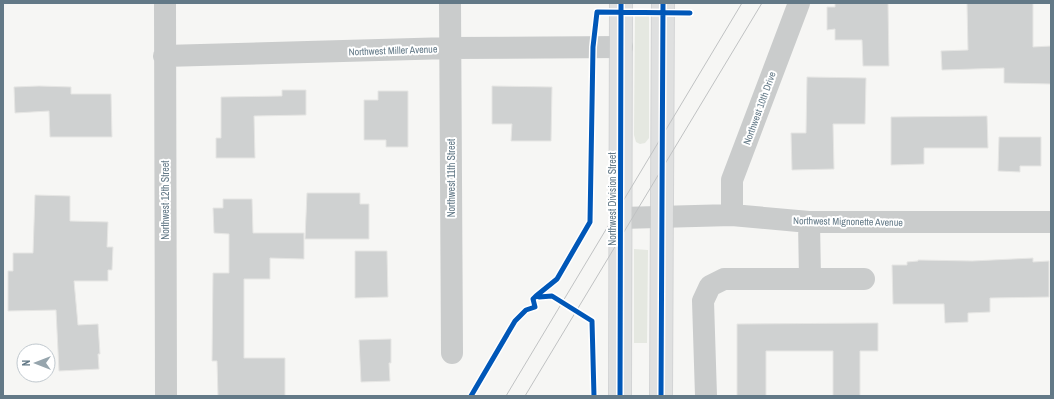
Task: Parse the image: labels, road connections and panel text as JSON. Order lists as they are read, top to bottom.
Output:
{
  "streets": {
    "main road": ["Northwest Division Street"],
    "street": [
      "Northwest Miller Avenue",
      "Northwest 10th Drive",
      "Northwest 11th Street",
      "Northwest 12th Street",
      "Northwest Mignonette Avenue"
    ]
  },
  "crossings": [
    ["Northwest Miller Avenue", "Northwest 11th Street"],
    ["Northwest Miller Avenue", "Northwest Division Street"],
    ["Northwest Miller Avenue", "Northwest 12th Street"],
    ["Northwest 10th Drive", "Northwest Mignonette Avenue"],
    ["Northwest Division Street", "Northwest Mignonette Avenue"]
  ],
  "north": "left"
}
